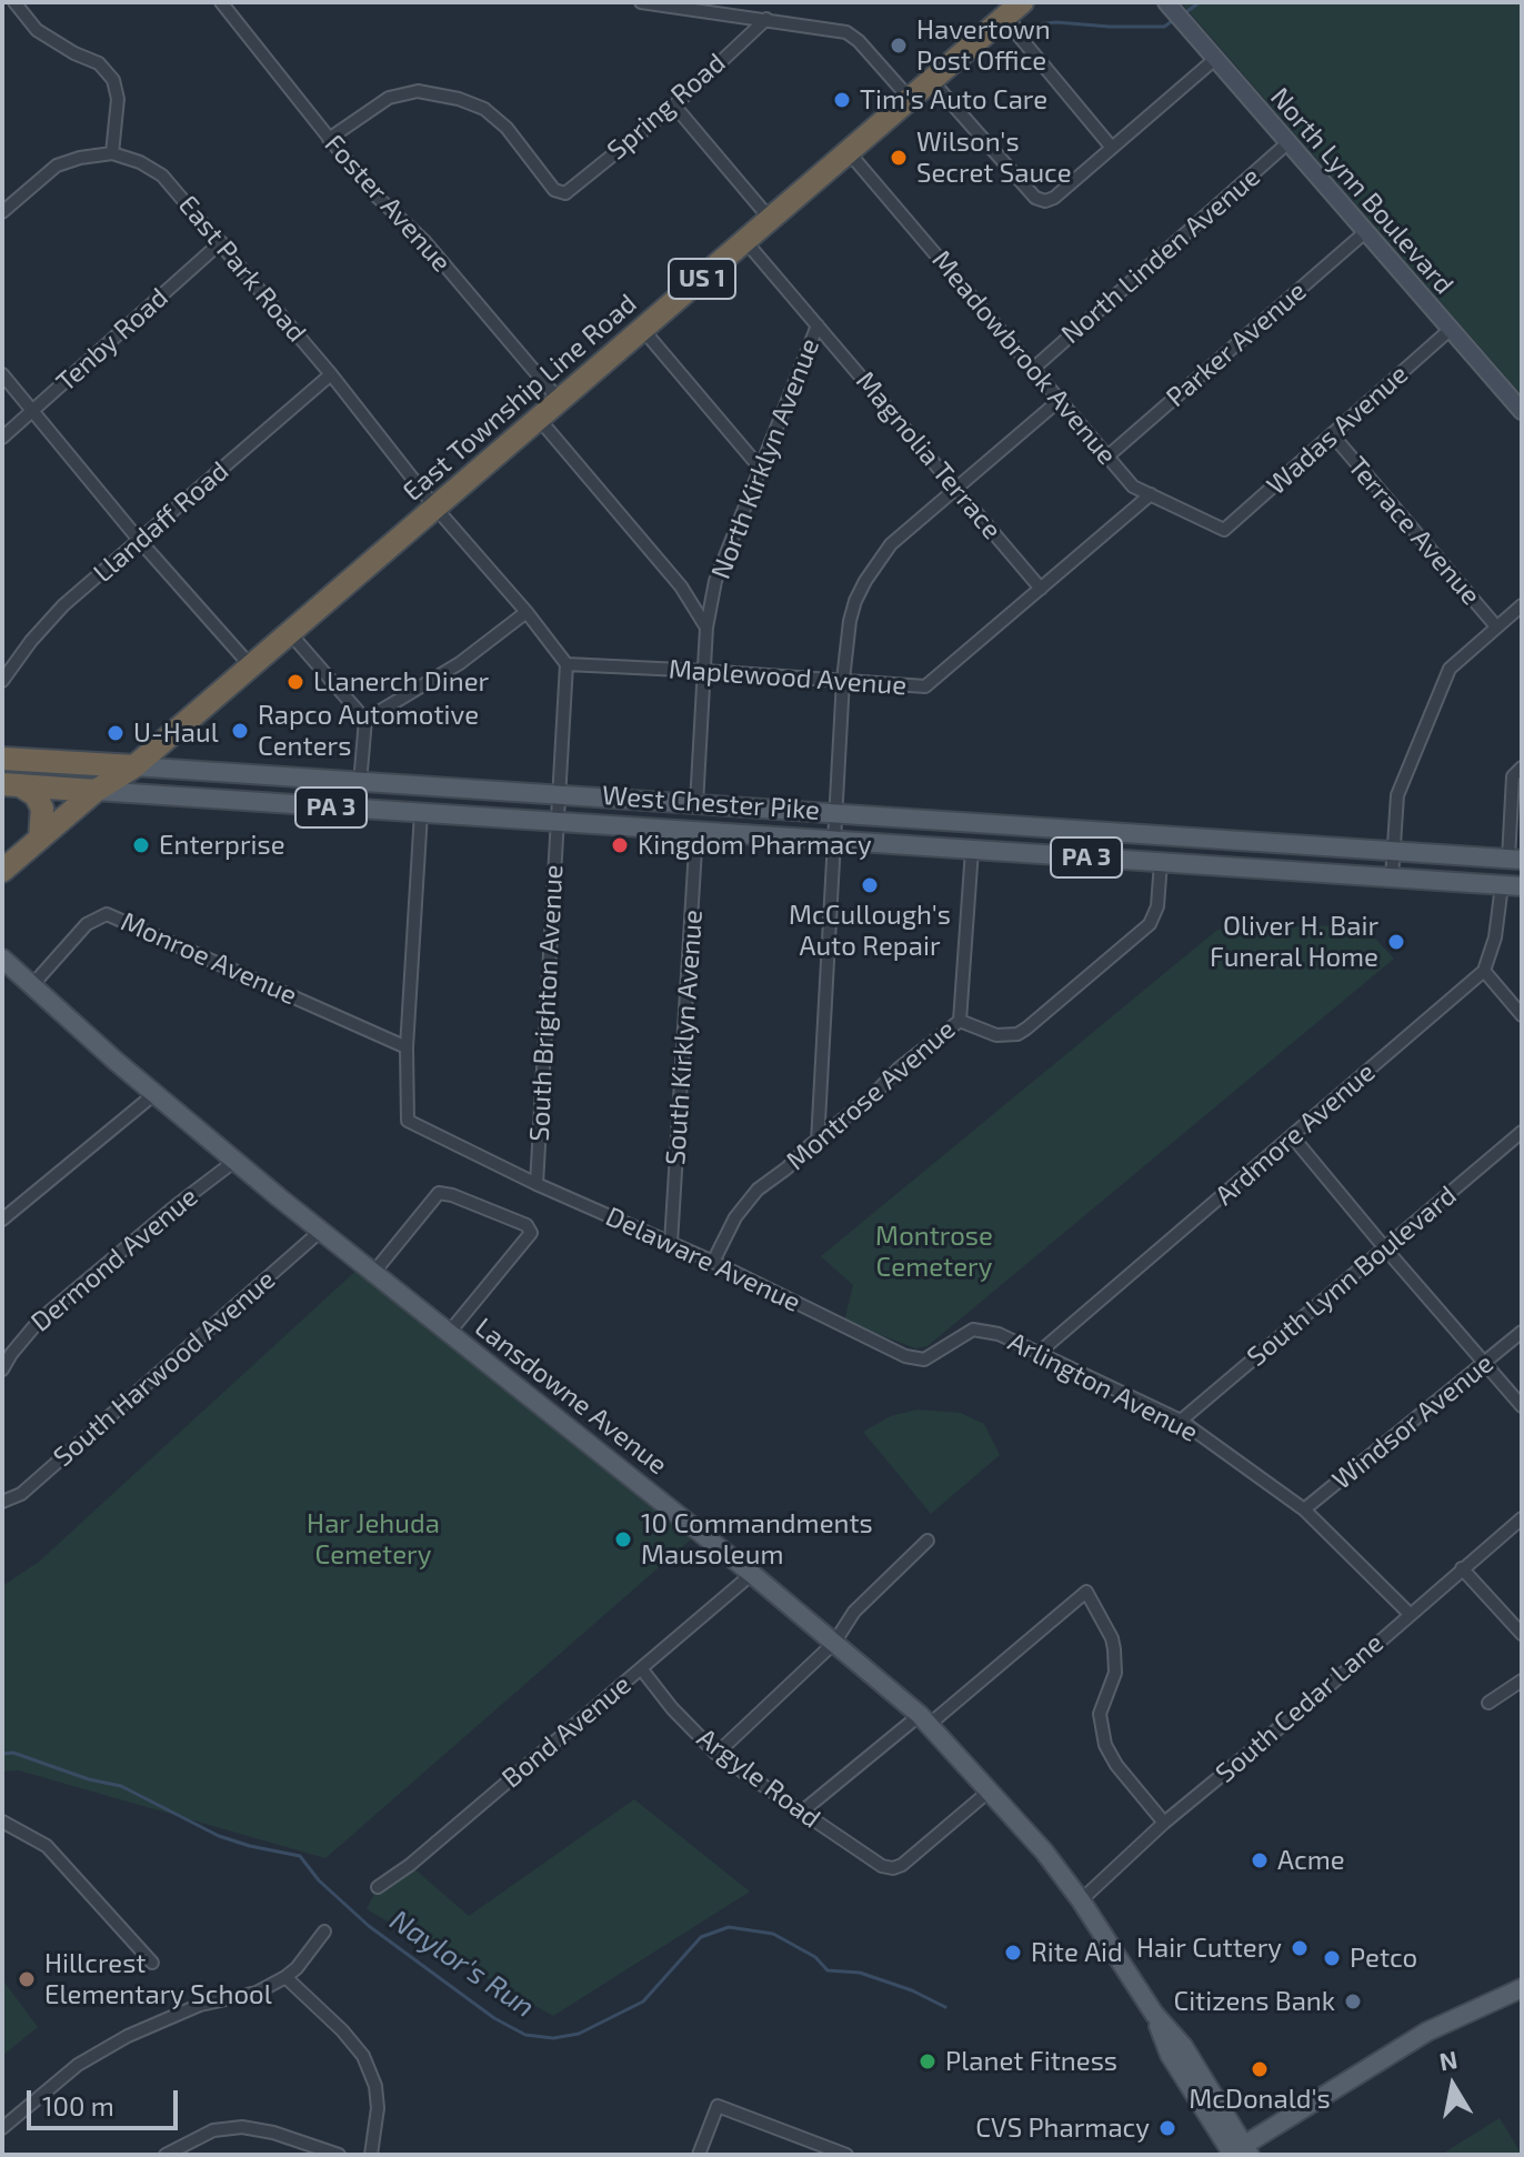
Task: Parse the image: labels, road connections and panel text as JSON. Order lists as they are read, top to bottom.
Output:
{
  "streets": {
    "highway": [
      "US 1",
      "East Township Line Road",
      "West Chester Pike",
      "PA 3"
    ],
    "main road": ["Lansdowne Avenue"],
    "street": [
      "Spring Road",
      "North Lynn Boulevard",
      "Foster Avenue",
      "North Linden Avenue",
      "East Park Road",
      "Tenby Road",
      "Parker Avenue",
      "Meadowbrook Avenue",
      "Wadas Avenue",
      "Magnolia Terrace",
      "North Kirklyn Avenue",
      "Llandaff Road",
      "Terrace Avenue",
      "Maplewood Avenue",
      "Monroe Avenue",
      "South Brighton Avenue",
      "South Kirklyn Avenue",
      "Montrose Avenue",
      "Ardmore Avenue",
      "Dermond Avenue",
      "Delaware Avenue",
      "South Lynn Boulevard",
      "South Harwood Avenue",
      "Arlington Avenue",
      "Windsor Avenue",
      "South Cedar Lane",
      "Bond Avenue",
      "Argyle Road"
    ]
  },
  "crossings": [
    ["Spring Road", "Foster Avenue"],
    ["North Lynn Boulevard", "North Linden Avenue"],
    ["North Lynn Boulevard", "Parker Avenue"],
    ["North Lynn Boulevard", "Wadas Avenue"],
    ["Foster Avenue", "East Township Line Road"],
    ["North Linden Avenue", "Meadowbrook Avenue"],
    ["East Park Road", "Tenby Road"],
    ["East Park Road", "East Township Line Road"],
    ["East Park Road", "Llandaff Road"],
    ["East Park Road", "Maplewood Avenue"],
    ["East Park Road", "South Brighton Avenue"],
    ["US 1", "East Township Line Road"],
    ["US 1", "West Chester Pike"],
    ["Parker Avenue", "Meadowbrook Avenue"],
    ["Meadowbrook Avenue", "East Township Line Road"],
    ["Meadowbrook Avenue", "Wadas Avenue"],
    ["Meadowbrook Avenue", "Maplewood Avenue"],
    ["East Township Line Road", "Magnolia Terrace"],
    ["East Township Line Road", "West Chester Pike"],
    ["Wadas Avenue", "Terrace Avenue"],
    ["Magnolia Terrace", "North Kirklyn Avenue"],
    ["Magnolia Terrace", "Maplewood Avenue"],
    ["North Kirklyn Avenue", "Maplewood Avenue"],
    ["North Kirklyn Avenue", "West Chester Pike"],
    ["Maplewood Avenue", "South Brighton Avenue"],
    ["West Chester Pike", "South Brighton Avenue"],
    ["West Chester Pike", "South Kirklyn Avenue"],
    ["West Chester Pike", "Montrose Avenue"],
    ["Monroe Avenue", "Delaware Avenue"],
    ["Monroe Avenue", "Lansdowne Avenue"],
    ["South Brighton Avenue", "Delaware Avenue"],
    ["South Kirklyn Avenue", "Delaware Avenue"],
    ["Montrose Avenue", "Delaware Avenue"],
    ["Ardmore Avenue", "Arlington Avenue"],
    ["Dermond Avenue", "Lansdowne Avenue"],
    ["Delaware Avenue", "Arlington Avenue"],
    ["South Lynn Boulevard", "Arlington Avenue"],
    ["South Harwood Avenue", "Lansdowne Avenue"],
    ["Arlington Avenue", "Windsor Avenue"],
    ["Arlington Avenue", "South Cedar Lane"],
    ["Lansdowne Avenue", "South Cedar Lane"],
    ["Lansdowne Avenue", "Bond Avenue"],
    ["Lansdowne Avenue", "Argyle Road"],
    ["Bond Avenue", "Argyle Road"]
  ],
  "water": ["Naylor's Run"],
  "parks": ["Montrose Cemetery", "Har Jehuda Cemetery"],
  "places": [
    "Havertown Post Office",
    "Tim's Auto Care",
    "Wilson's Secret Sauce",
    "Llanerch Diner",
    "Rapco Automotive Centers",
    "U-Haul",
    "Enterprise",
    "Kingdom Pharmacy",
    "McCullough's Auto Repair",
    "Oliver H. Bair Funeral Home",
    "10 Commandments Mausoleum",
    "Acme",
    "Hair Cuttery",
    "Rite Aid",
    "Petco",
    "Hillcrest Elementary School",
    "Citizens Bank",
    "Planet Fitness",
    "McDonald's",
    "CVS Pharmacy"
  ],
  "scale_bar": "100 m",
  "north": "top"
}
